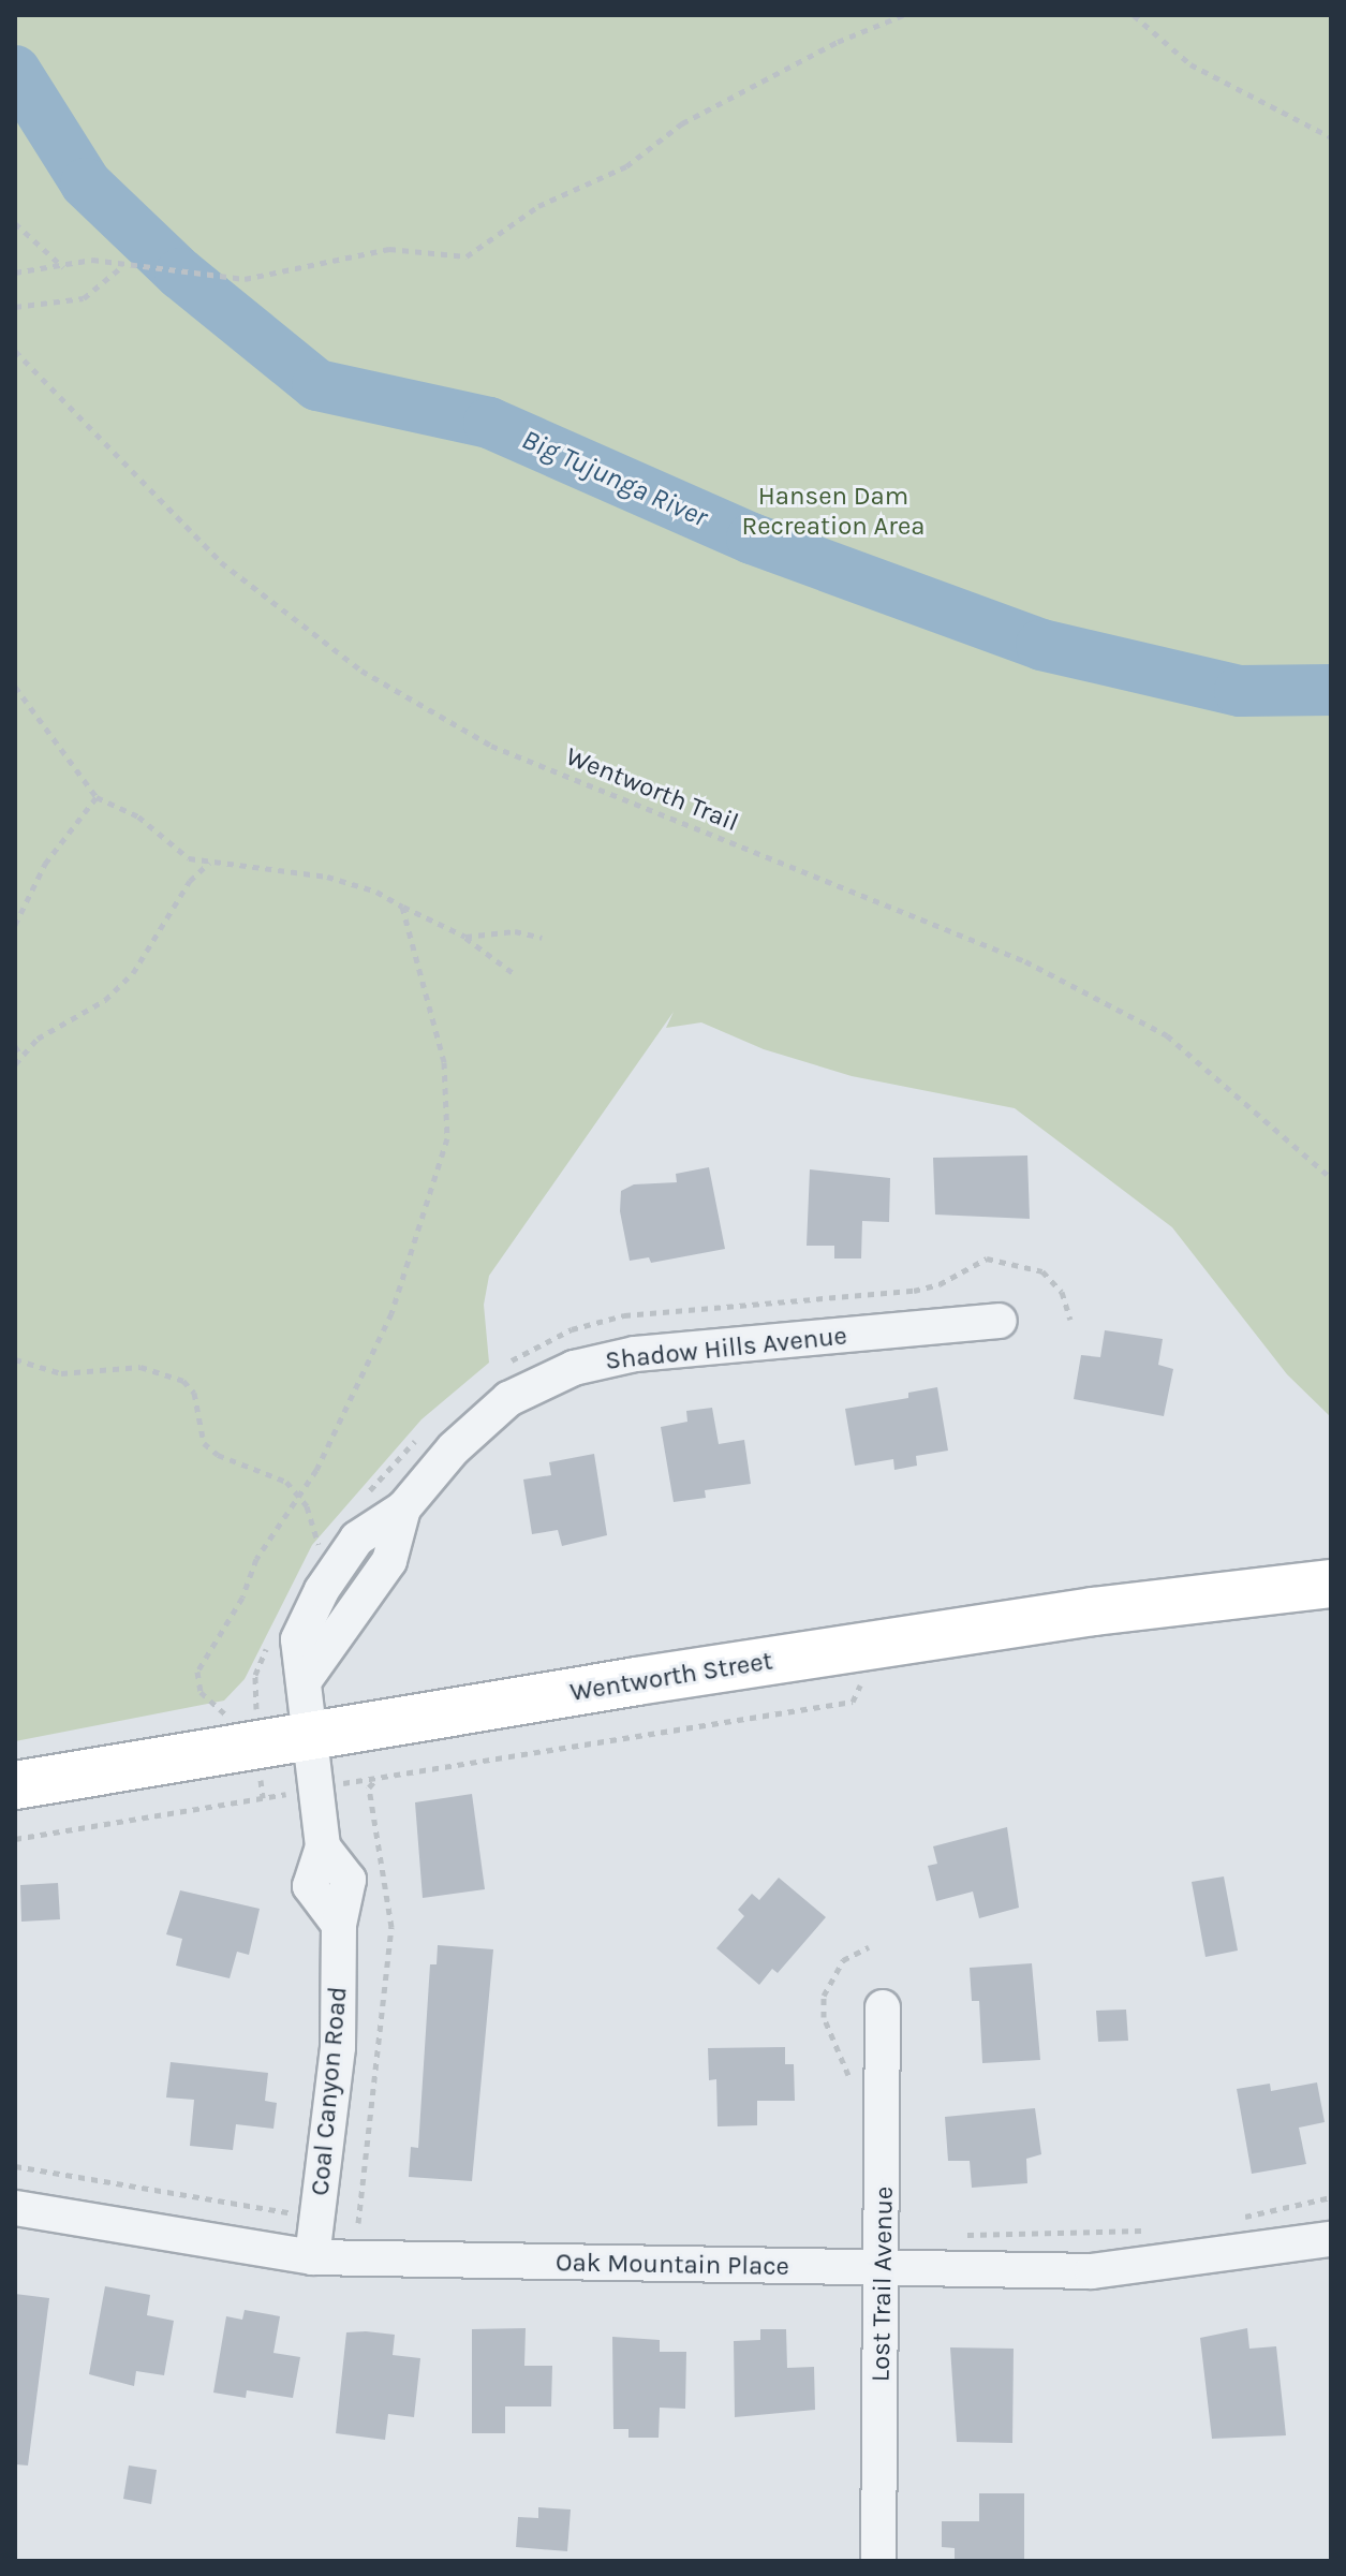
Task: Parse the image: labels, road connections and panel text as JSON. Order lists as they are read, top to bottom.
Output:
{
  "streets": {
    "main road": ["Wentworth Street"],
    "street": [
      "Shadow Hills Avenue",
      "Coal Canyon Road",
      "Oak Mountain Place",
      "Lost Trail Avenue"
    ],
    "path": ["Wentworth Trail"]
  },
  "crossings": [
    ["Shadow Hills Avenue", "Wentworth Street"],
    ["Shadow Hills Avenue", "Coal Canyon Road"],
    ["Wentworth Street", "Coal Canyon Road"],
    ["Coal Canyon Road", "Oak Mountain Place"],
    ["Oak Mountain Place", "Lost Trail Avenue"]
  ],
  "water": ["Big Tujunga River"],
  "parks": ["Hansen Dam Recreation Area"]
}
